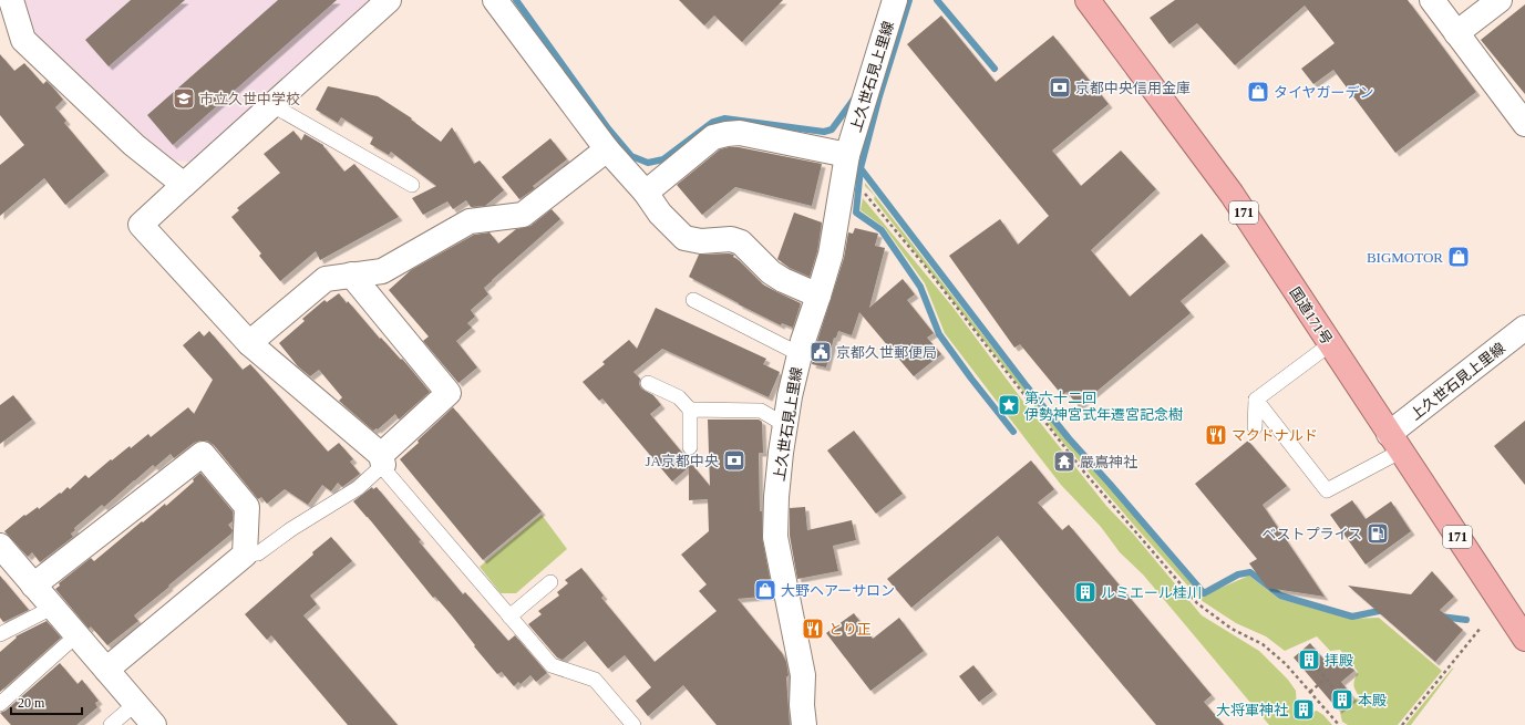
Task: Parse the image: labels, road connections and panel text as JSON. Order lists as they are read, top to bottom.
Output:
{
  "streets": {
    "highway": ["171", "国道171号"],
    "street": ["上久世石見上里線"]
  },
  "crossings": [
    ["上久世石見上里線", "国道171号"]
  ],
  "places": {
    "bank": ["京都中央信用金庫", "JA京都中央"],
    "shop": ["タイヤガーデン", "BIGMOTOR", "大野ヘアーサロン"],
    "school or university": ["市立久世中学校"],
    "public building": ["京都久世郵便局"],
    "place": ["第六十二回 伊勢神宮式年遷宮記念樹"],
    "restaurant": ["マクドナルド", "とり正"],
    "temple": ["嚴嶌神社"],
    "fuel station": ["ベストプライス"],
    "building": [
      "ルミエール桂川",
      "拝殿",
      "本殿",
      "大将軍神社"
    ]
  },
  "scale_bar": "20 m"
}
